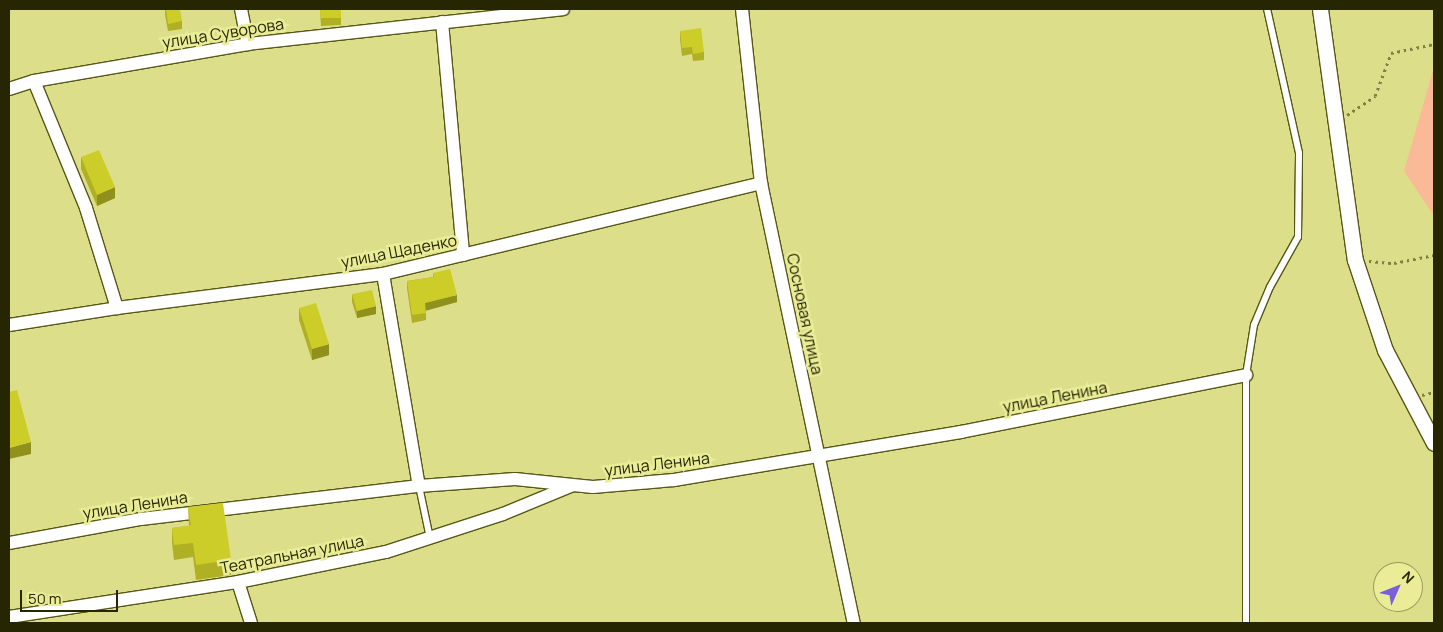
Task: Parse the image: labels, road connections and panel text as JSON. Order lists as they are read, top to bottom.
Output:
{
  "streets": {
    "street": [
      "улица Суворова",
      "улица Щаденко",
      "Сосновая улица",
      "улица Ленина",
      "Театральная улица"
    ]
  },
  "crossings": [
    ["улица Щаденко", "Сосновая улица"],
    ["Сосновая улица", "улица Ленина"],
    ["улица Ленина", "Театральная улица"]
  ],
  "scale_bar": "50 m",
  "north": "top right"
}
